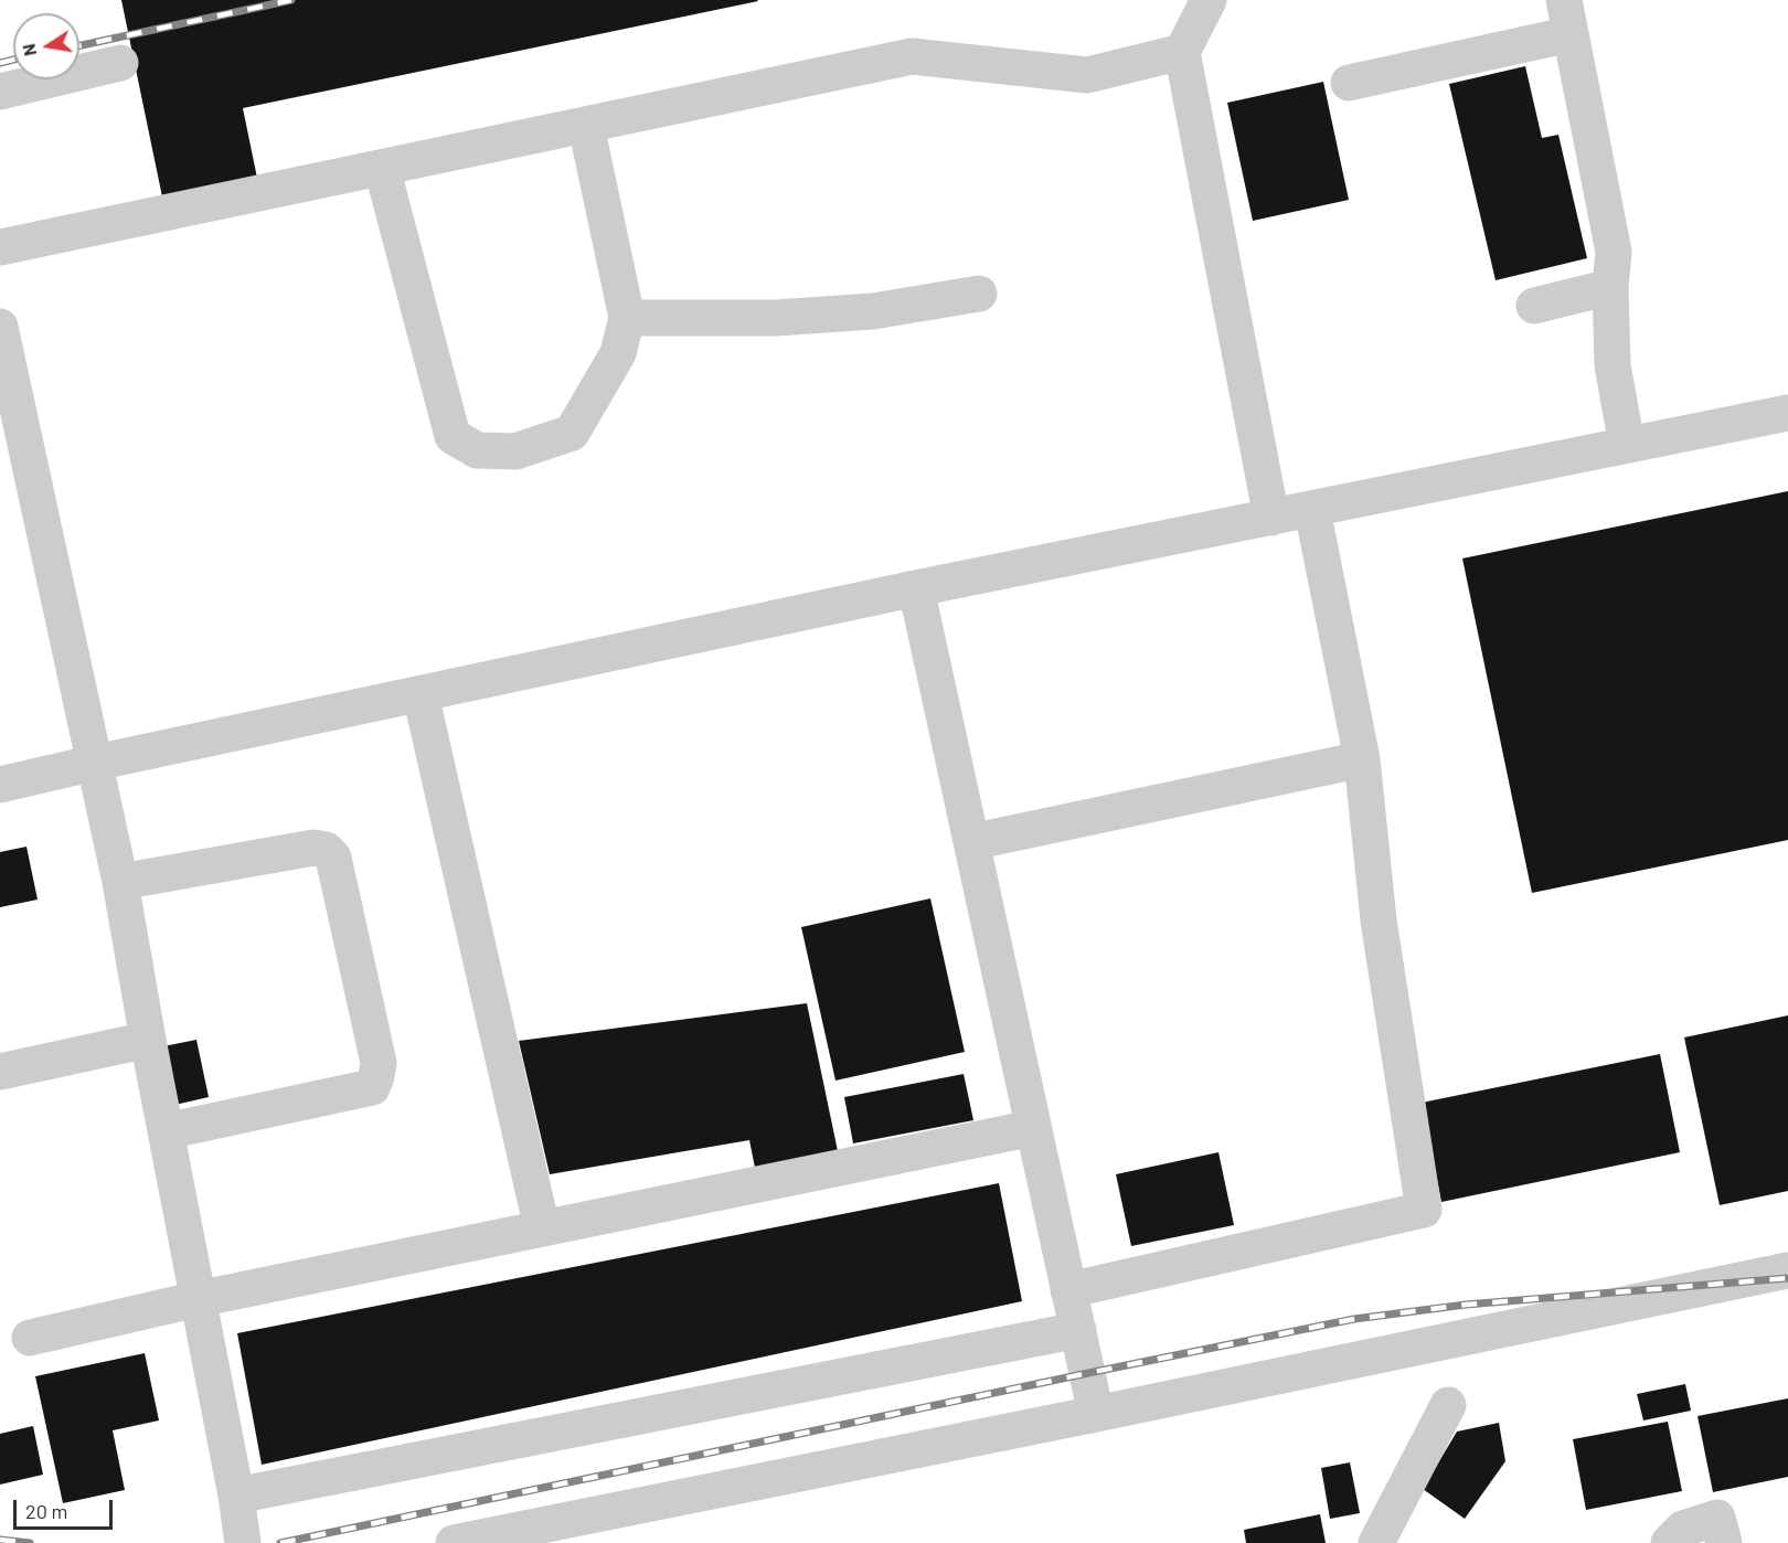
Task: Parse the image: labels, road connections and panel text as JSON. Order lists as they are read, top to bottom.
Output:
{
  "scale_bar": "20 m",
  "north": "left"
}
